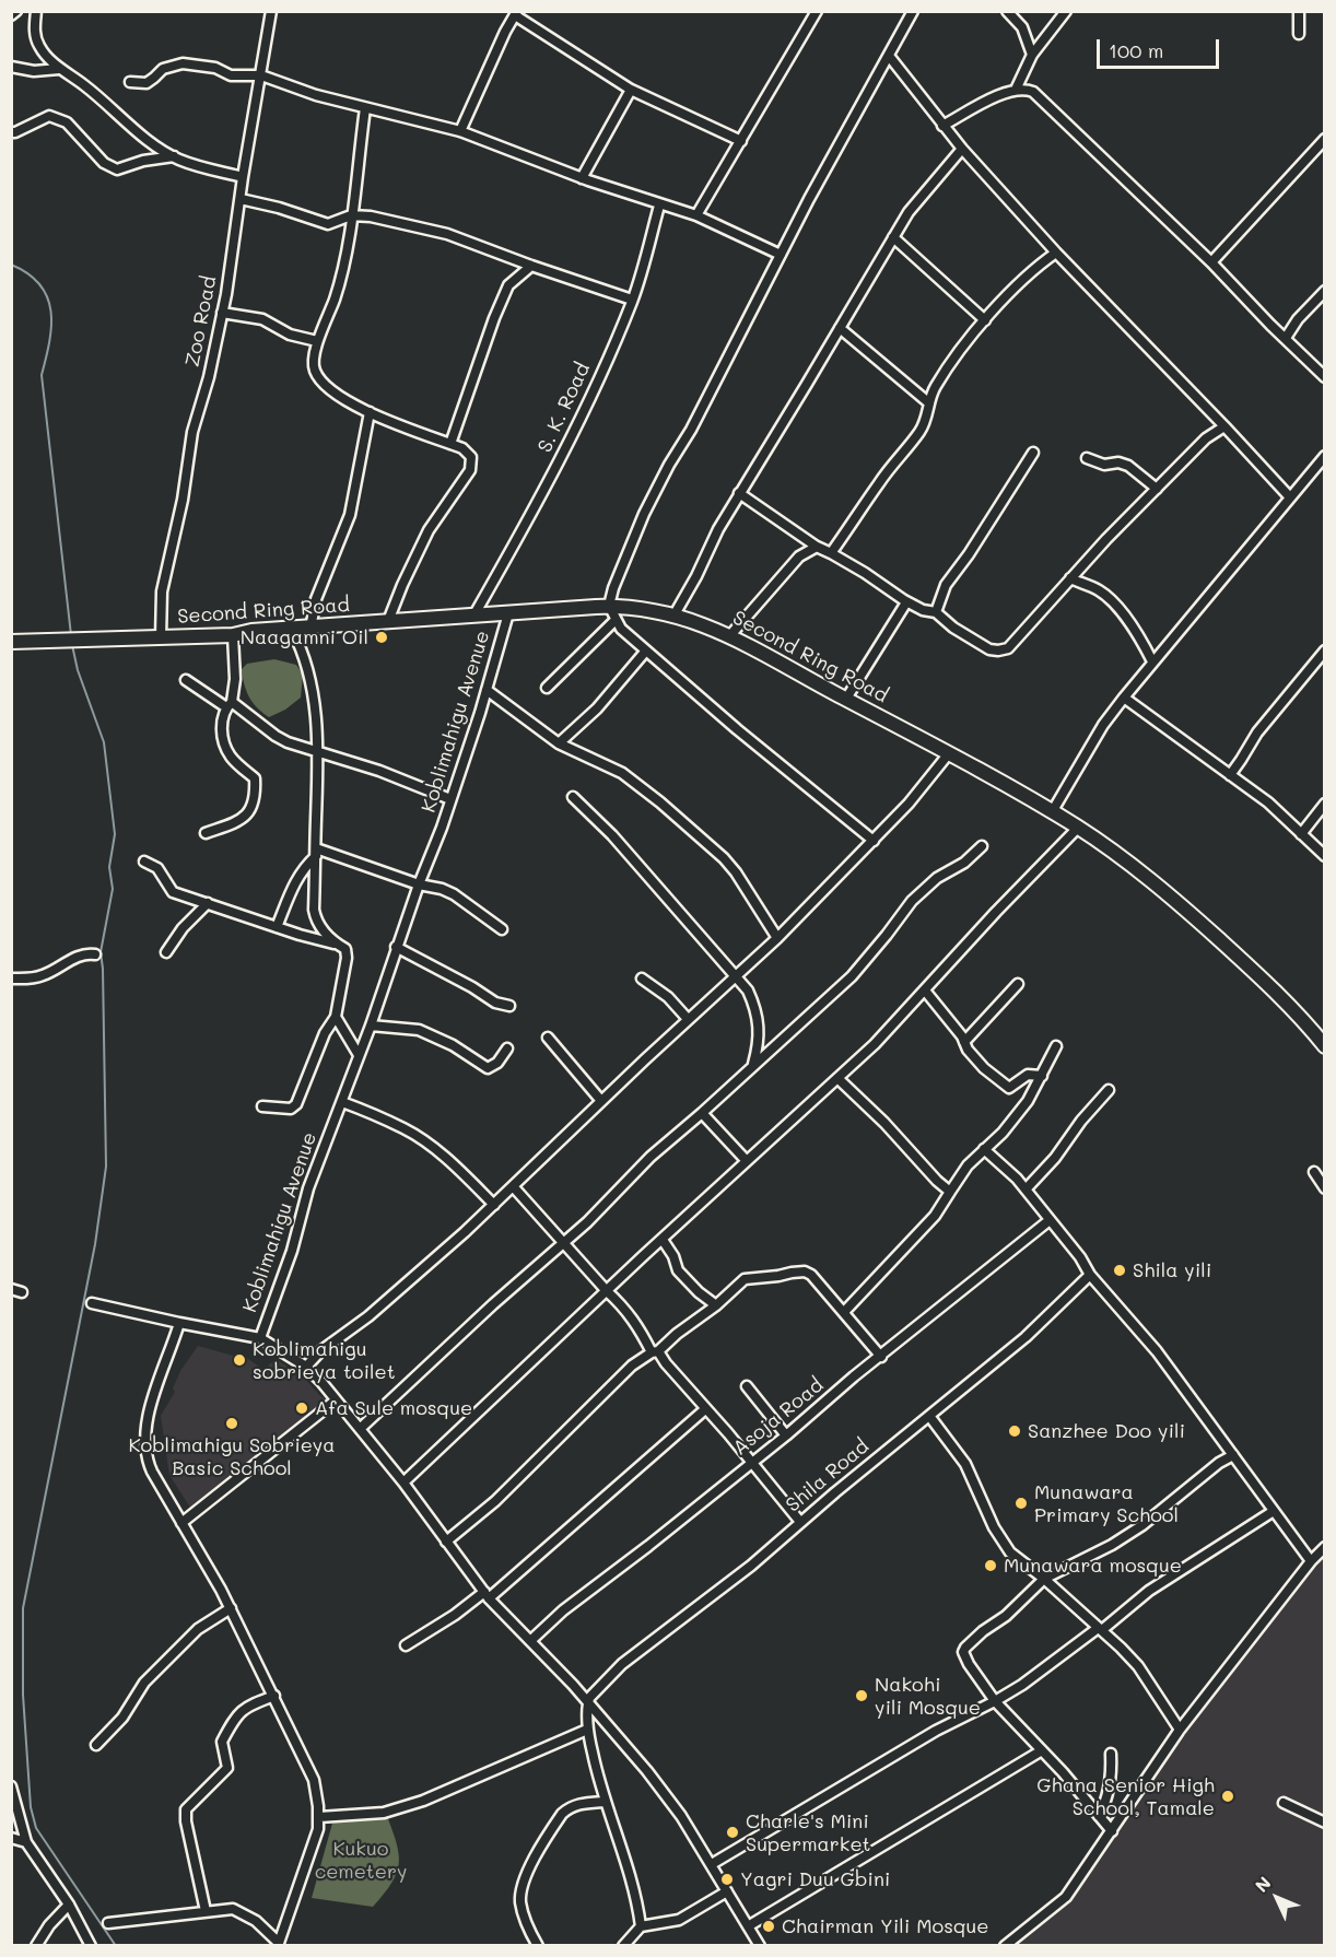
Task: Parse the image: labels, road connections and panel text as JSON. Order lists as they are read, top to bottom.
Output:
{
  "streets": {
    "street": [
      "Zoo Road",
      "S. K. Road",
      "Second Ring Road",
      "Koblimahigu Avenue",
      "Asoja Road",
      "Shila Road"
    ]
  },
  "crossings": [
    ["Zoo Road", "Second Ring Road"],
    ["S. K. Road", "Second Ring Road"],
    ["Second Ring Road", "Koblimahigu Avenue"]
  ],
  "parks": ["Kukuo cemetery"],
  "places": [
    "Naagamni Oil",
    "Shila yili",
    "Koblimahigu sobrieya toilet",
    "Afa Sule mosque",
    "Koblimahigu Sobrieya Basic School",
    "Sanzhee Doo yili",
    "Munawara Primary School",
    "Munawara mosque",
    "Nakohi yili Mosque",
    "Ghana Senior High School, Tamale",
    "Charle's Mini Supermarket",
    "Yagri Duu Gbini",
    "Chairman Yili Mosque"
  ],
  "scale_bar": "100 m",
  "north": "top left"
}
